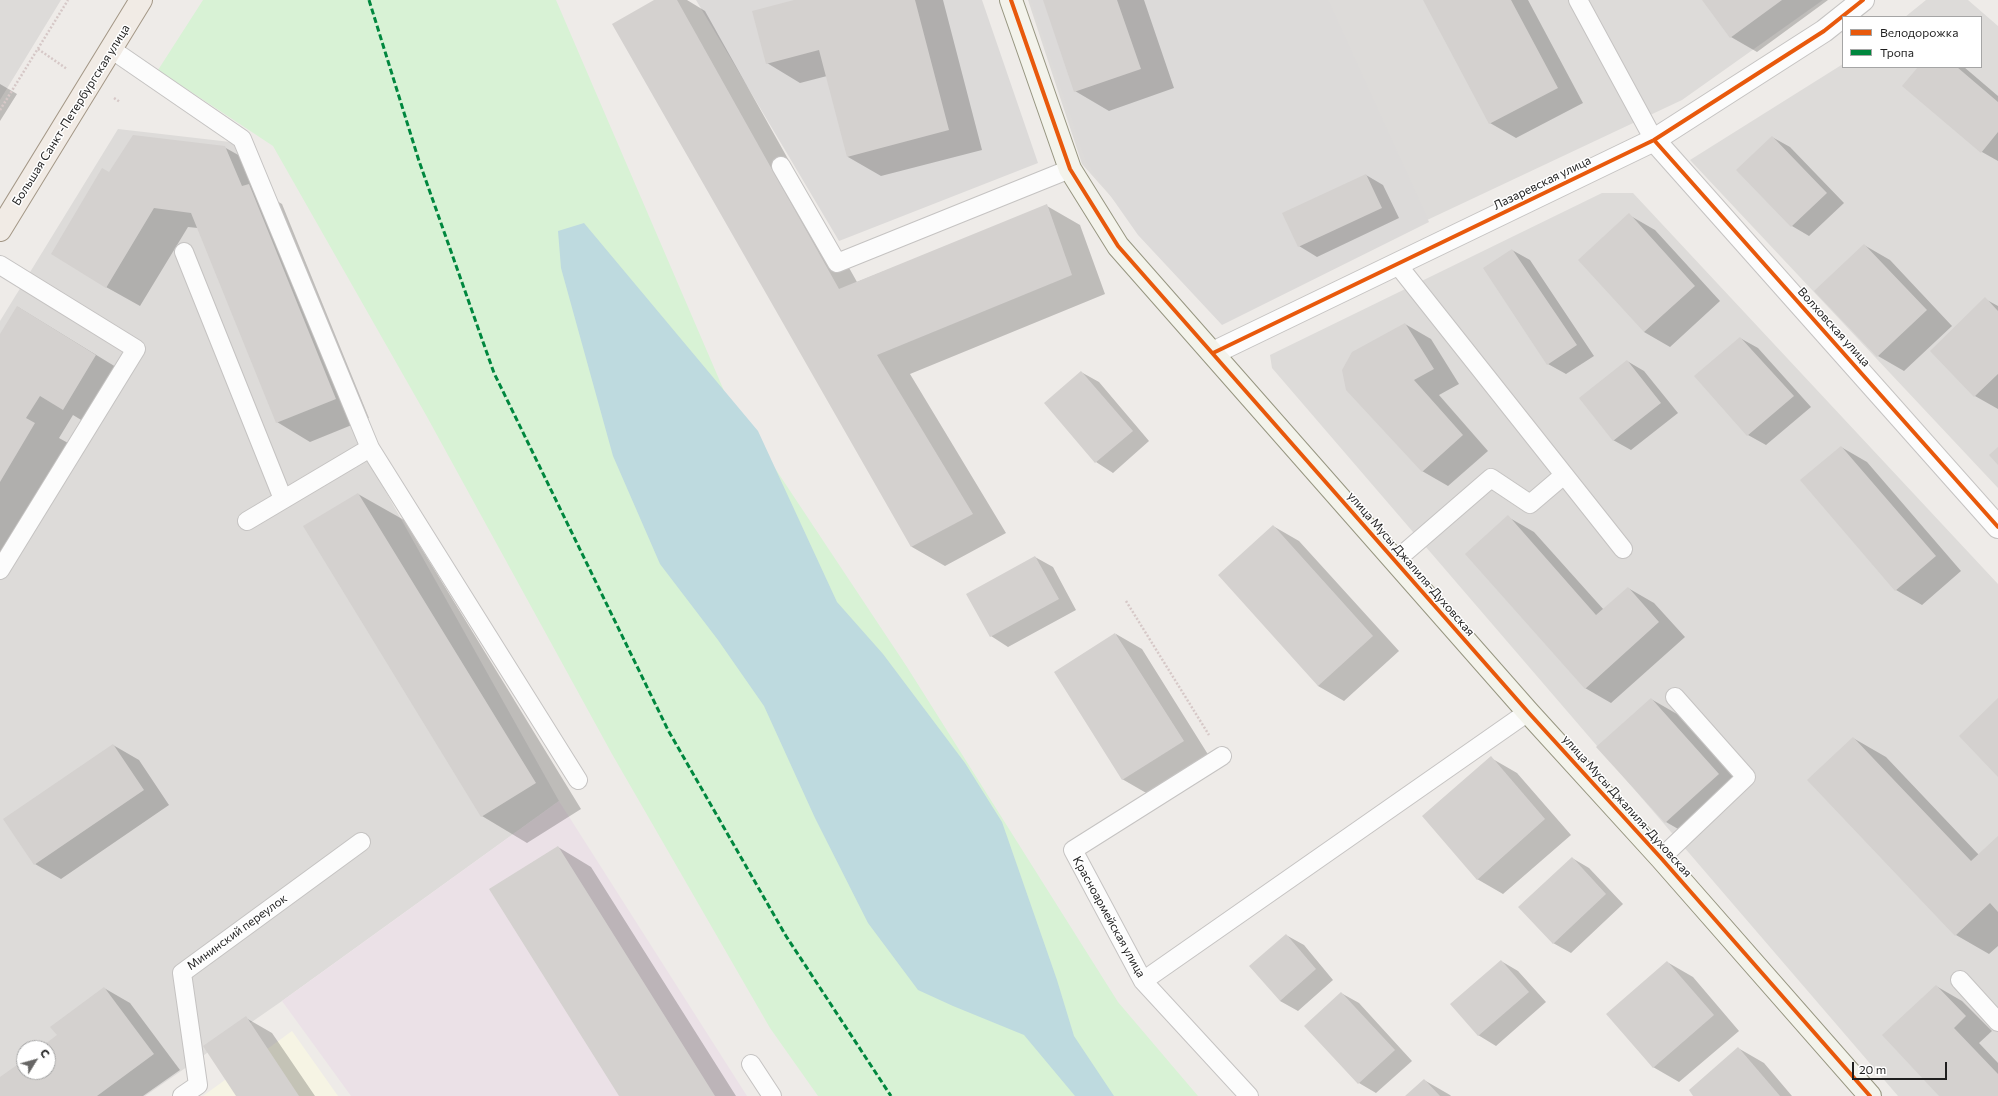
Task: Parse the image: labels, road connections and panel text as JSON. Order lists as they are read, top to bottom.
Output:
{
  "streets": {
    "main road": ["Большая Санкт-Петербургская улица"],
    "street": ["Лазаревская улица", "Волховская улица", "улица Мусы Джалиля-Духовская"],
    "lane": ["Красноармейская улица", "Мининский переулок"]
  },
  "crossings": [
    ["Лазаревская улица", "Волховская улица"],
    ["Лазаревская улица", "улица Мусы Джалиля-Духовская"]
  ],
  "legend": ["Велодорожка", "Тропа"],
  "scale_bar": "20 m",
  "north": "top right"
}
